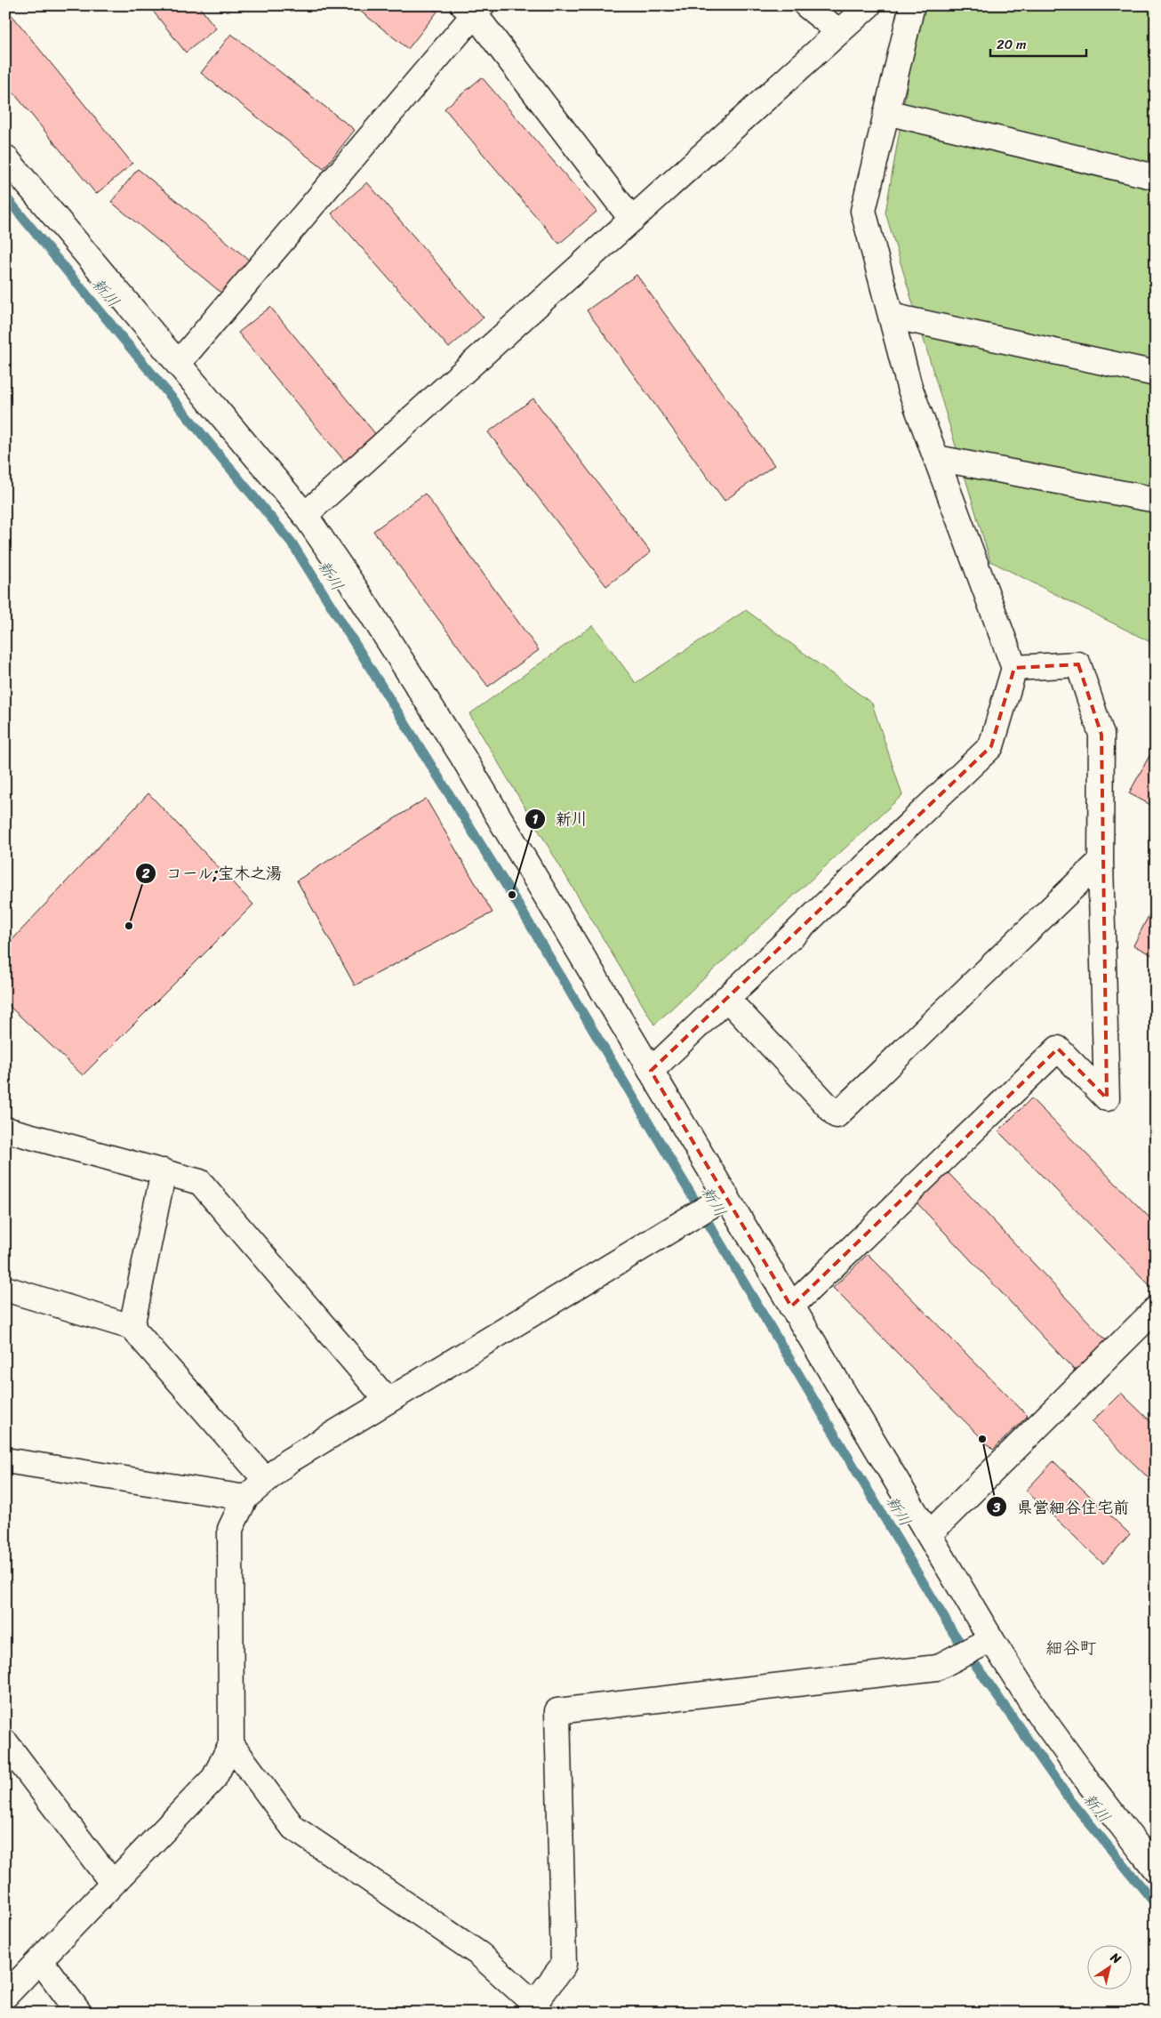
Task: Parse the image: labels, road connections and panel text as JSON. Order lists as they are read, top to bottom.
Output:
{
  "districts": ["細谷町"],
  "water": ["新川"],
  "places": ["新川", "コール;宝木之湯", "県営細谷住宅前"],
  "scale_bar": "20 m",
  "north": "top right"
}
